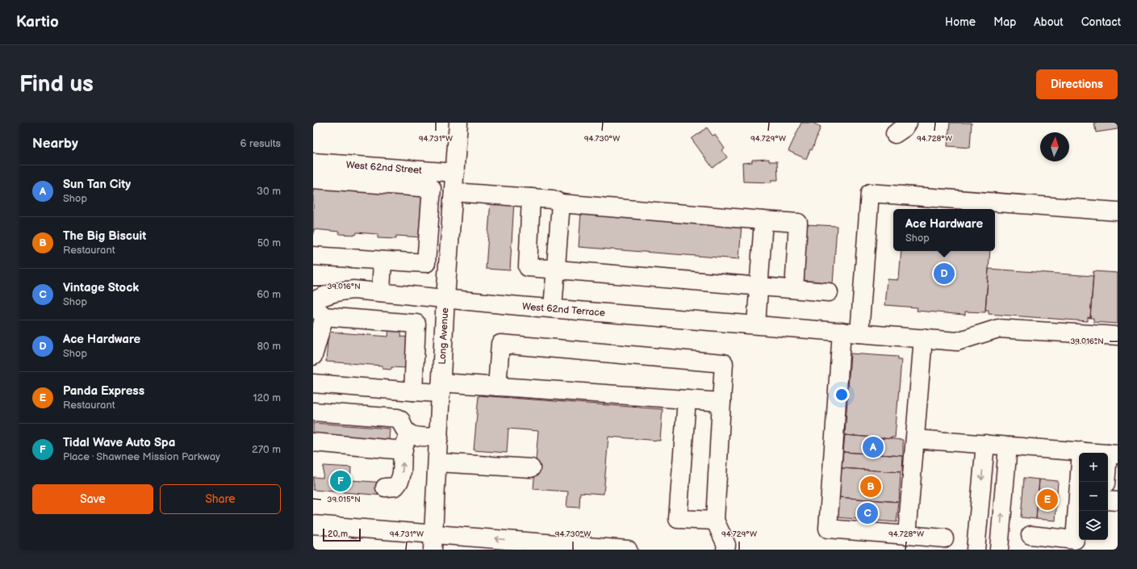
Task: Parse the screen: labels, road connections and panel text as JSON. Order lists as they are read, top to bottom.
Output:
{
  "streets": {
    "main road": ["West 62nd Street", "West 62nd Terrace", "Long Avenue"]
  },
  "crossings": [
    ["West 62nd Street", "Long Avenue"],
    ["West 62nd Terrace", "Long Avenue"]
  ],
  "scale_bar": "20 m",
  "north": "top",
  "page": {
    "header": "Kartio",
    "nav": [
      "Home",
      "Map",
      "About",
      "Contact"
    ],
    "buttons": [
      "Directions",
      ["Save", "Share"]
    ],
    "title": "Find us",
    "heading": ["Nearby", "6 results"],
    "list": [
      {
        "mark": "A",
        "name": "Sun Tan City",
        "note": "Shop",
        "value": "30 m"
      },
      {
        "mark": "B",
        "name": "The Big Biscuit",
        "note": "Restaurant",
        "value": "50 m"
      },
      {
        "mark": "C",
        "name": "Vintage Stock",
        "note": "Shop",
        "value": "60 m"
      },
      {
        "mark": "D",
        "name": "Ace Hardware",
        "note": "Shop",
        "value": "80 m"
      },
      {
        "mark": "E",
        "name": "Panda Express",
        "note": "Restaurant",
        "value": "120 m"
      },
      {
        "mark": "F",
        "name": "Tidal Wave Auto Spa",
        "note": "Place · Shawnee Mission Parkway",
        "value": "270 m"
      }
    ],
    "popup": ["Ace Hardware", "Shop"],
    "pins": [
      "D",
      "A",
      "F",
      "B",
      "E",
      "C"
    ],
    "map_buttons": ["+", "−"],
    "scale": "20 m"
  },
  "coordinates": [
    "94.731°W",
    "94.730°W",
    "94.729°W",
    "94.728°W",
    "39.016°N",
    "39.015°N"
  ]
}
